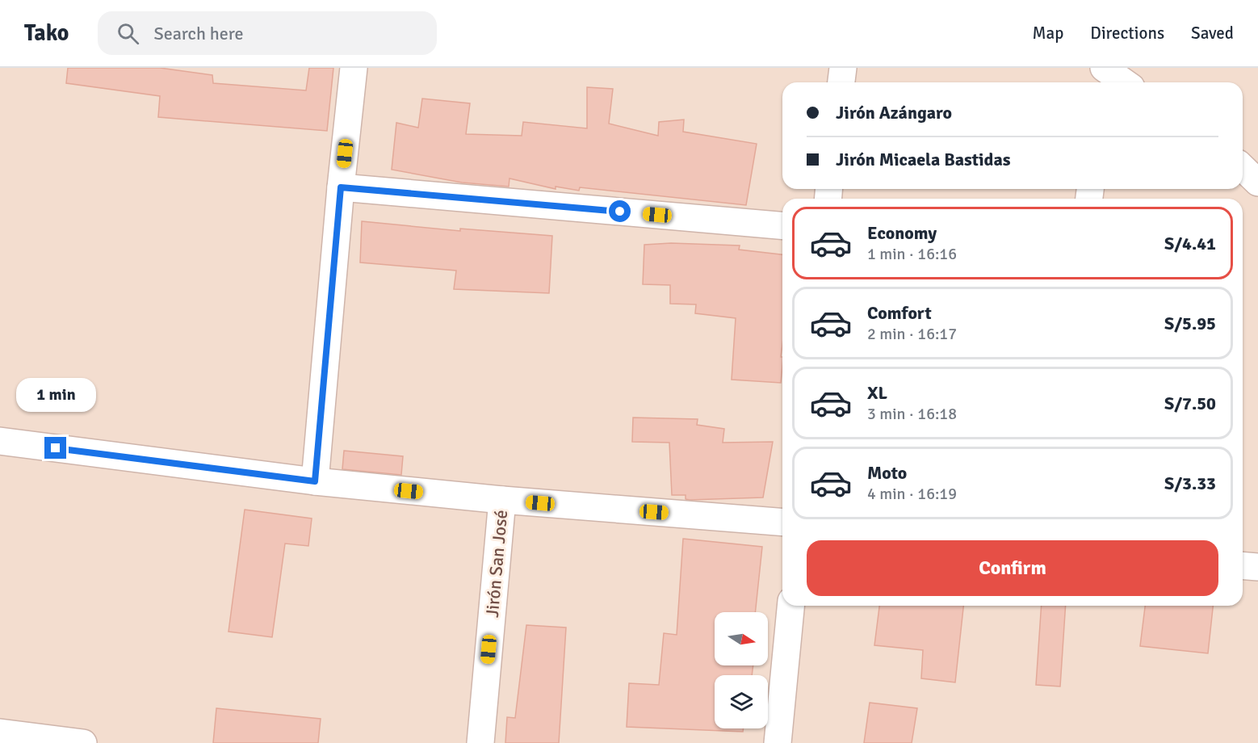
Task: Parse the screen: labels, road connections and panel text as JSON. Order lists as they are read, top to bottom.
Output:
{
  "streets": {
    "street": ["Jirón San José"]
  },
  "north": "right",
  "page": {
    "header": "Tako",
    "search": "Search here",
    "nav": ["Map", "Directions", "Saved"],
    "banner": ["Jirón Azángaro", "Jirón Micaela Bastidas"],
    "list": [
      {
        "name": "Economy",
        "note": "1 min · 16:16",
        "value": "S/4.41"
      },
      {
        "name": "Comfort",
        "note": "2 min · 16:17",
        "value": "S/5.95"
      },
      {
        "name": "XL",
        "note": "3 min · 16:18",
        "value": "S/7.50"
      },
      {
        "name": "Moto",
        "note": "4 min · 16:19",
        "value": "S/3.33"
      }
    ],
    "bubble": "1 min",
    "buttons": "Confirm"
  }
}
